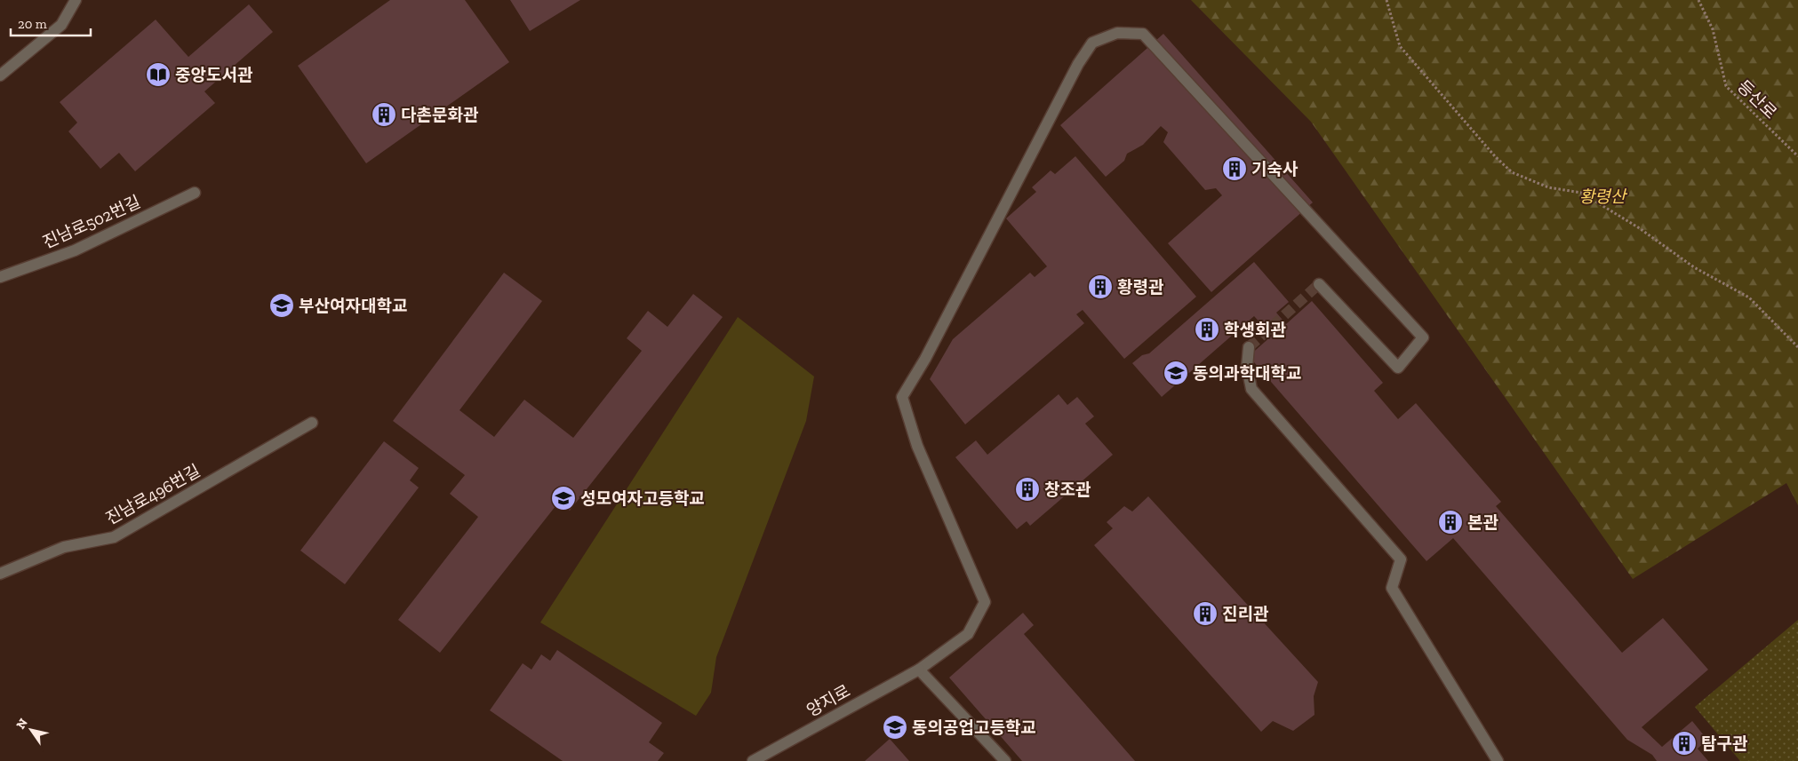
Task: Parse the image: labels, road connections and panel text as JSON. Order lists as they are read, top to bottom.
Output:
{
  "streets": {
    "street": ["진남로502번길", "진남로496번길", "양지로"],
    "path": ["등산로"]
  },
  "parks": ["황령산"],
  "places": {
    "library": ["중앙도서관"],
    "building": [
      "다촌문화관",
      "기숙사",
      "황령관",
      "학생회관",
      "창조관",
      "본관",
      "진리관",
      "탐구관"
    ],
    "school or university": [
      "부산여자대학교",
      "동의과학대학교",
      "성모여자고등학교",
      "동의공업고등학교"
    ]
  },
  "scale_bar": "20 m",
  "north": "top left"
}
